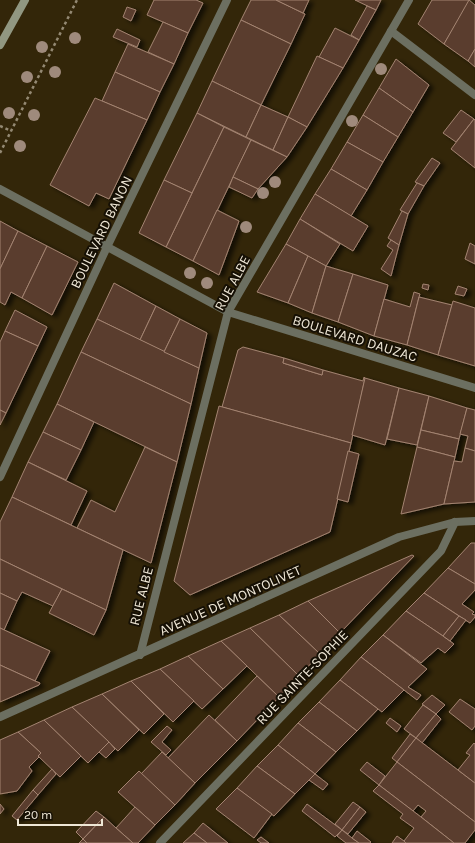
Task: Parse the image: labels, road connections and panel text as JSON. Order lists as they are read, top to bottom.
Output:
{
  "streets": {
    "street": [
      "BOULEVARD BANON",
      "RUE ALBE",
      "BOULEVARD DAUZAC",
      "AVENUE DE MONTOLIVET",
      "RUE SAINTE-SOPHIE"
    ]
  },
  "crossings": [
    ["BOULEVARD BANON", "BOULEVARD DAUZAC"],
    ["RUE ALBE", "BOULEVARD DAUZAC"],
    ["RUE ALBE", "AVENUE DE MONTOLIVET"],
    ["AVENUE DE MONTOLIVET", "RUE SAINTE-SOPHIE"]
  ],
  "scale_bar": "20 m"
}
